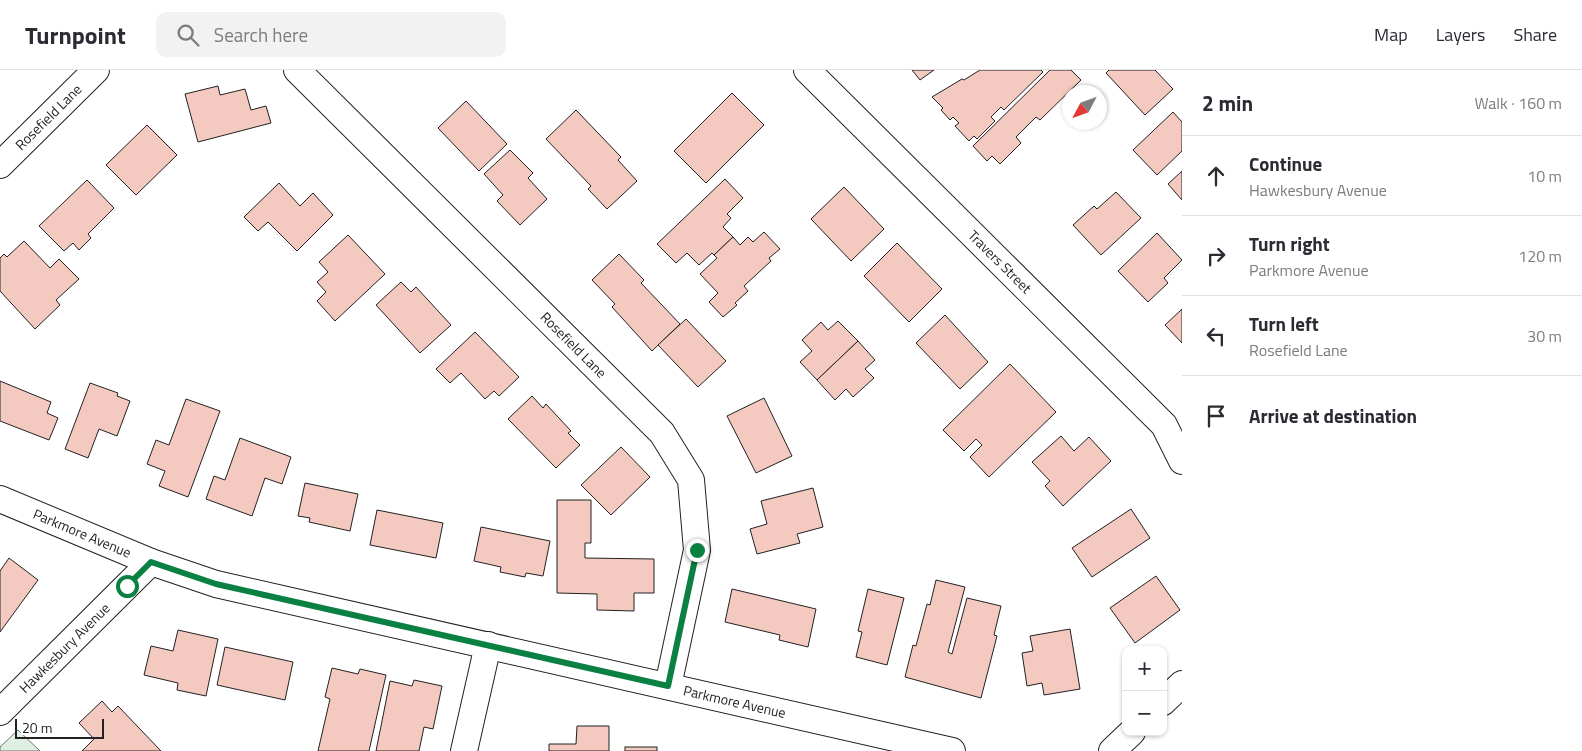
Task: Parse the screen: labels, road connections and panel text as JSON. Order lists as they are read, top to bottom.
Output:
{
  "streets": {
    "street": [
      "Rosefield Lane",
      "Travers Street",
      "Parkmore Avenue",
      "Hawkesbury Avenue"
    ]
  },
  "crossings": [
    ["Rosefield Lane", "Parkmore Avenue"],
    ["Parkmore Avenue", "Hawkesbury Avenue"]
  ],
  "scale_bar": "20 m",
  "north": "bottom left",
  "page": {
    "header": "Turnpoint",
    "search": "Search here",
    "nav": ["Map", "Layers", "Share"],
    "heading": ["2 min", "Walk · 160 m"],
    "list": [
      ["Continue", "Hawkesbury Avenue", "10 m"],
      ["Turn right", "Parkmore Avenue", "120 m"],
      ["Turn left", "Rosefield Lane", "30 m"],
      "Arrive at destination"
    ],
    "map_buttons": ["+", "−"],
    "scale": "20 m"
  }
}
